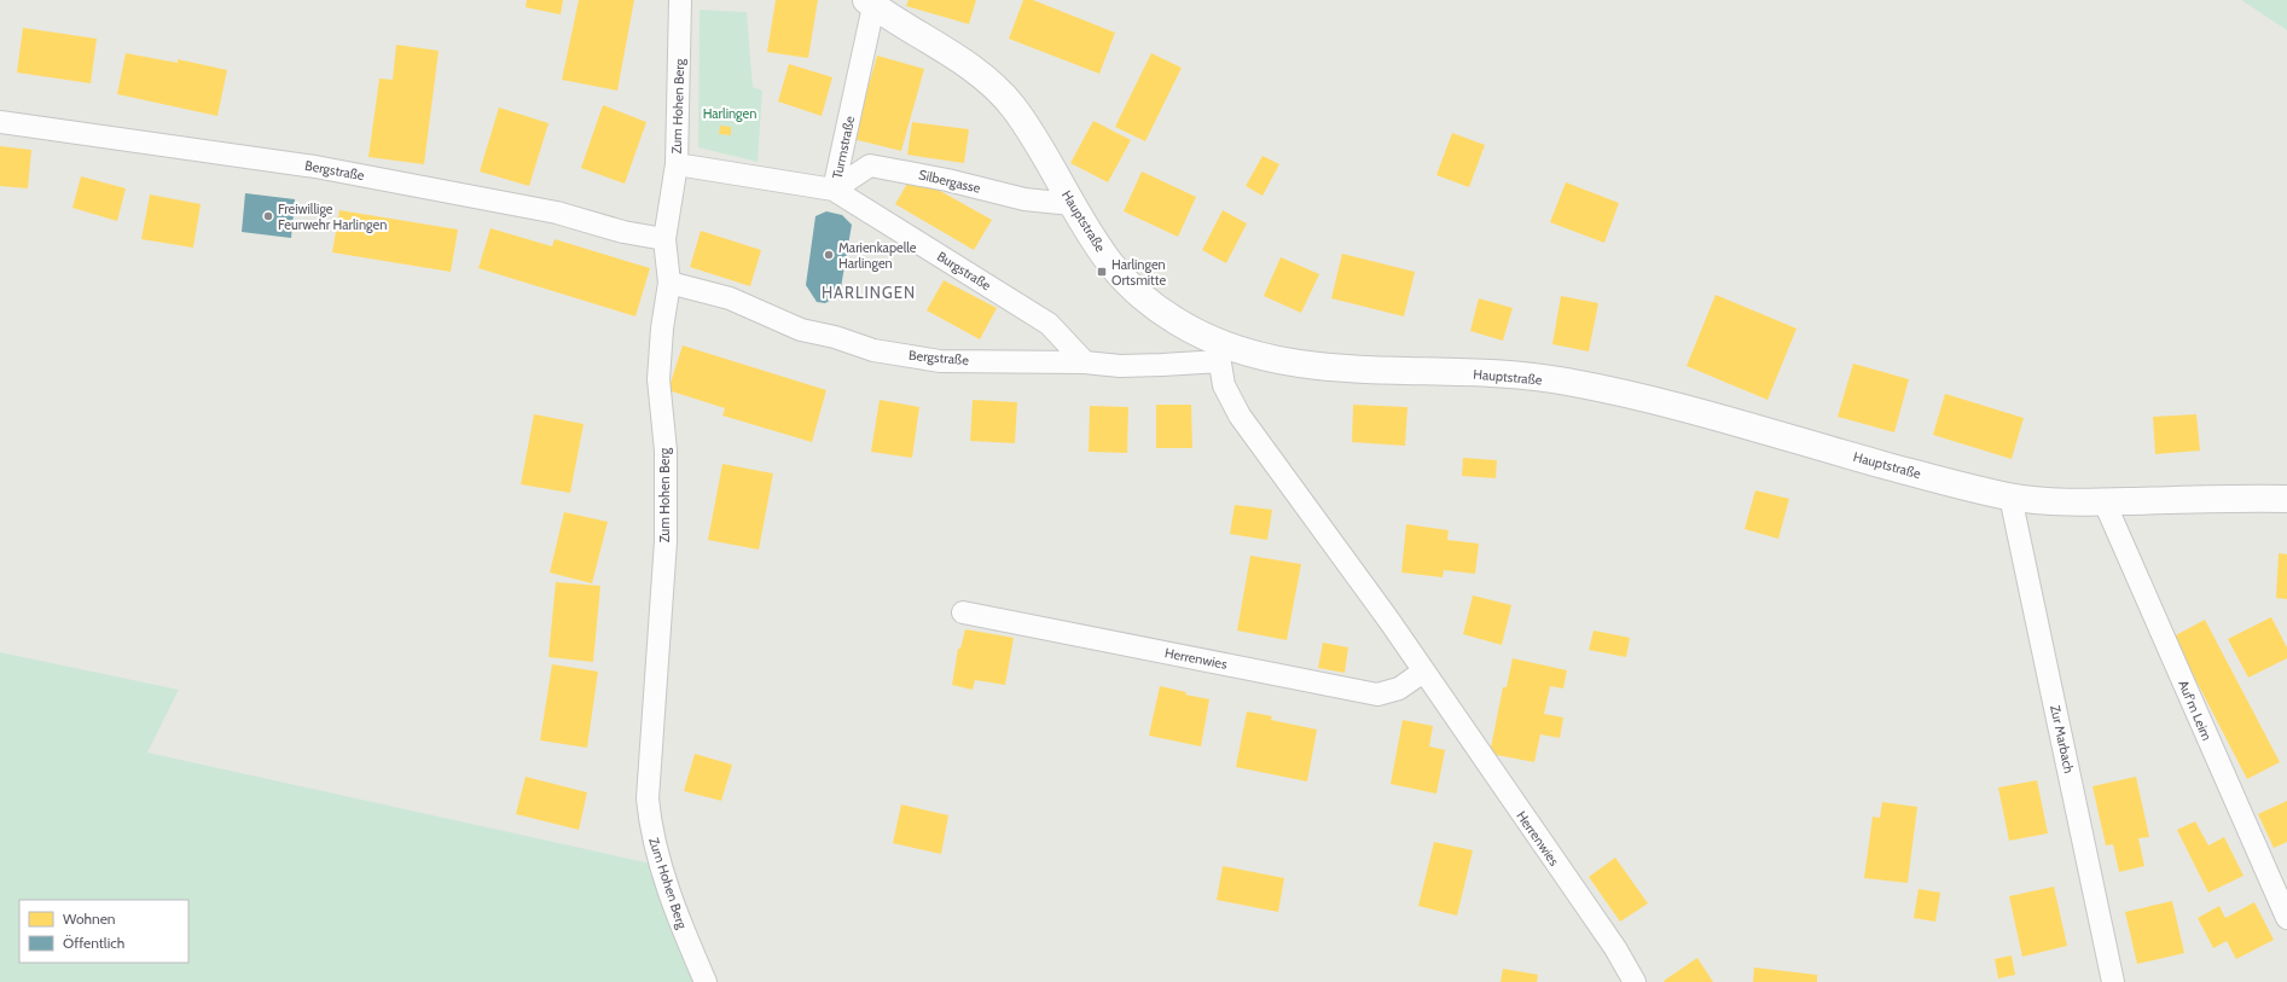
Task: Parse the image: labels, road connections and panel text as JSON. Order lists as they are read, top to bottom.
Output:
{
  "streets": {
    "street": [
      "Zum Hohen Berg",
      "Turmstraße",
      "Bergstraße",
      "Silbergasse",
      "Hauptstraße",
      "Burgstraße",
      "Herrenwies",
      "Auf'm Leim",
      "Zur Marbach"
    ]
  },
  "crossings": [
    ["Zum Hohen Berg", "Turmstraße"],
    ["Zum Hohen Berg", "Bergstraße"],
    ["Turmstraße", "Silbergasse"],
    ["Turmstraße", "Hauptstraße"],
    ["Turmstraße", "Burgstraße"],
    ["Bergstraße", "Hauptstraße"],
    ["Bergstraße", "Burgstraße"],
    ["Bergstraße", "Herrenwies"],
    ["Silbergasse", "Hauptstraße"],
    ["Silbergasse", "Burgstraße"],
    ["Hauptstraße", "Herrenwies"],
    ["Hauptstraße", "Auf'm Leim"],
    ["Hauptstraße", "Zur Marbach"]
  ],
  "districts": ["HARLINGEN"],
  "parks": ["Harlingen"],
  "places": {
    "other": ["Freiwillige Feurwehr Harlingen", "Marienkapelle Harlingen"],
    "transit": ["Harlingen Ortsmitte"]
  },
  "legend": ["Wohnen", "Öffentlich"]
}
